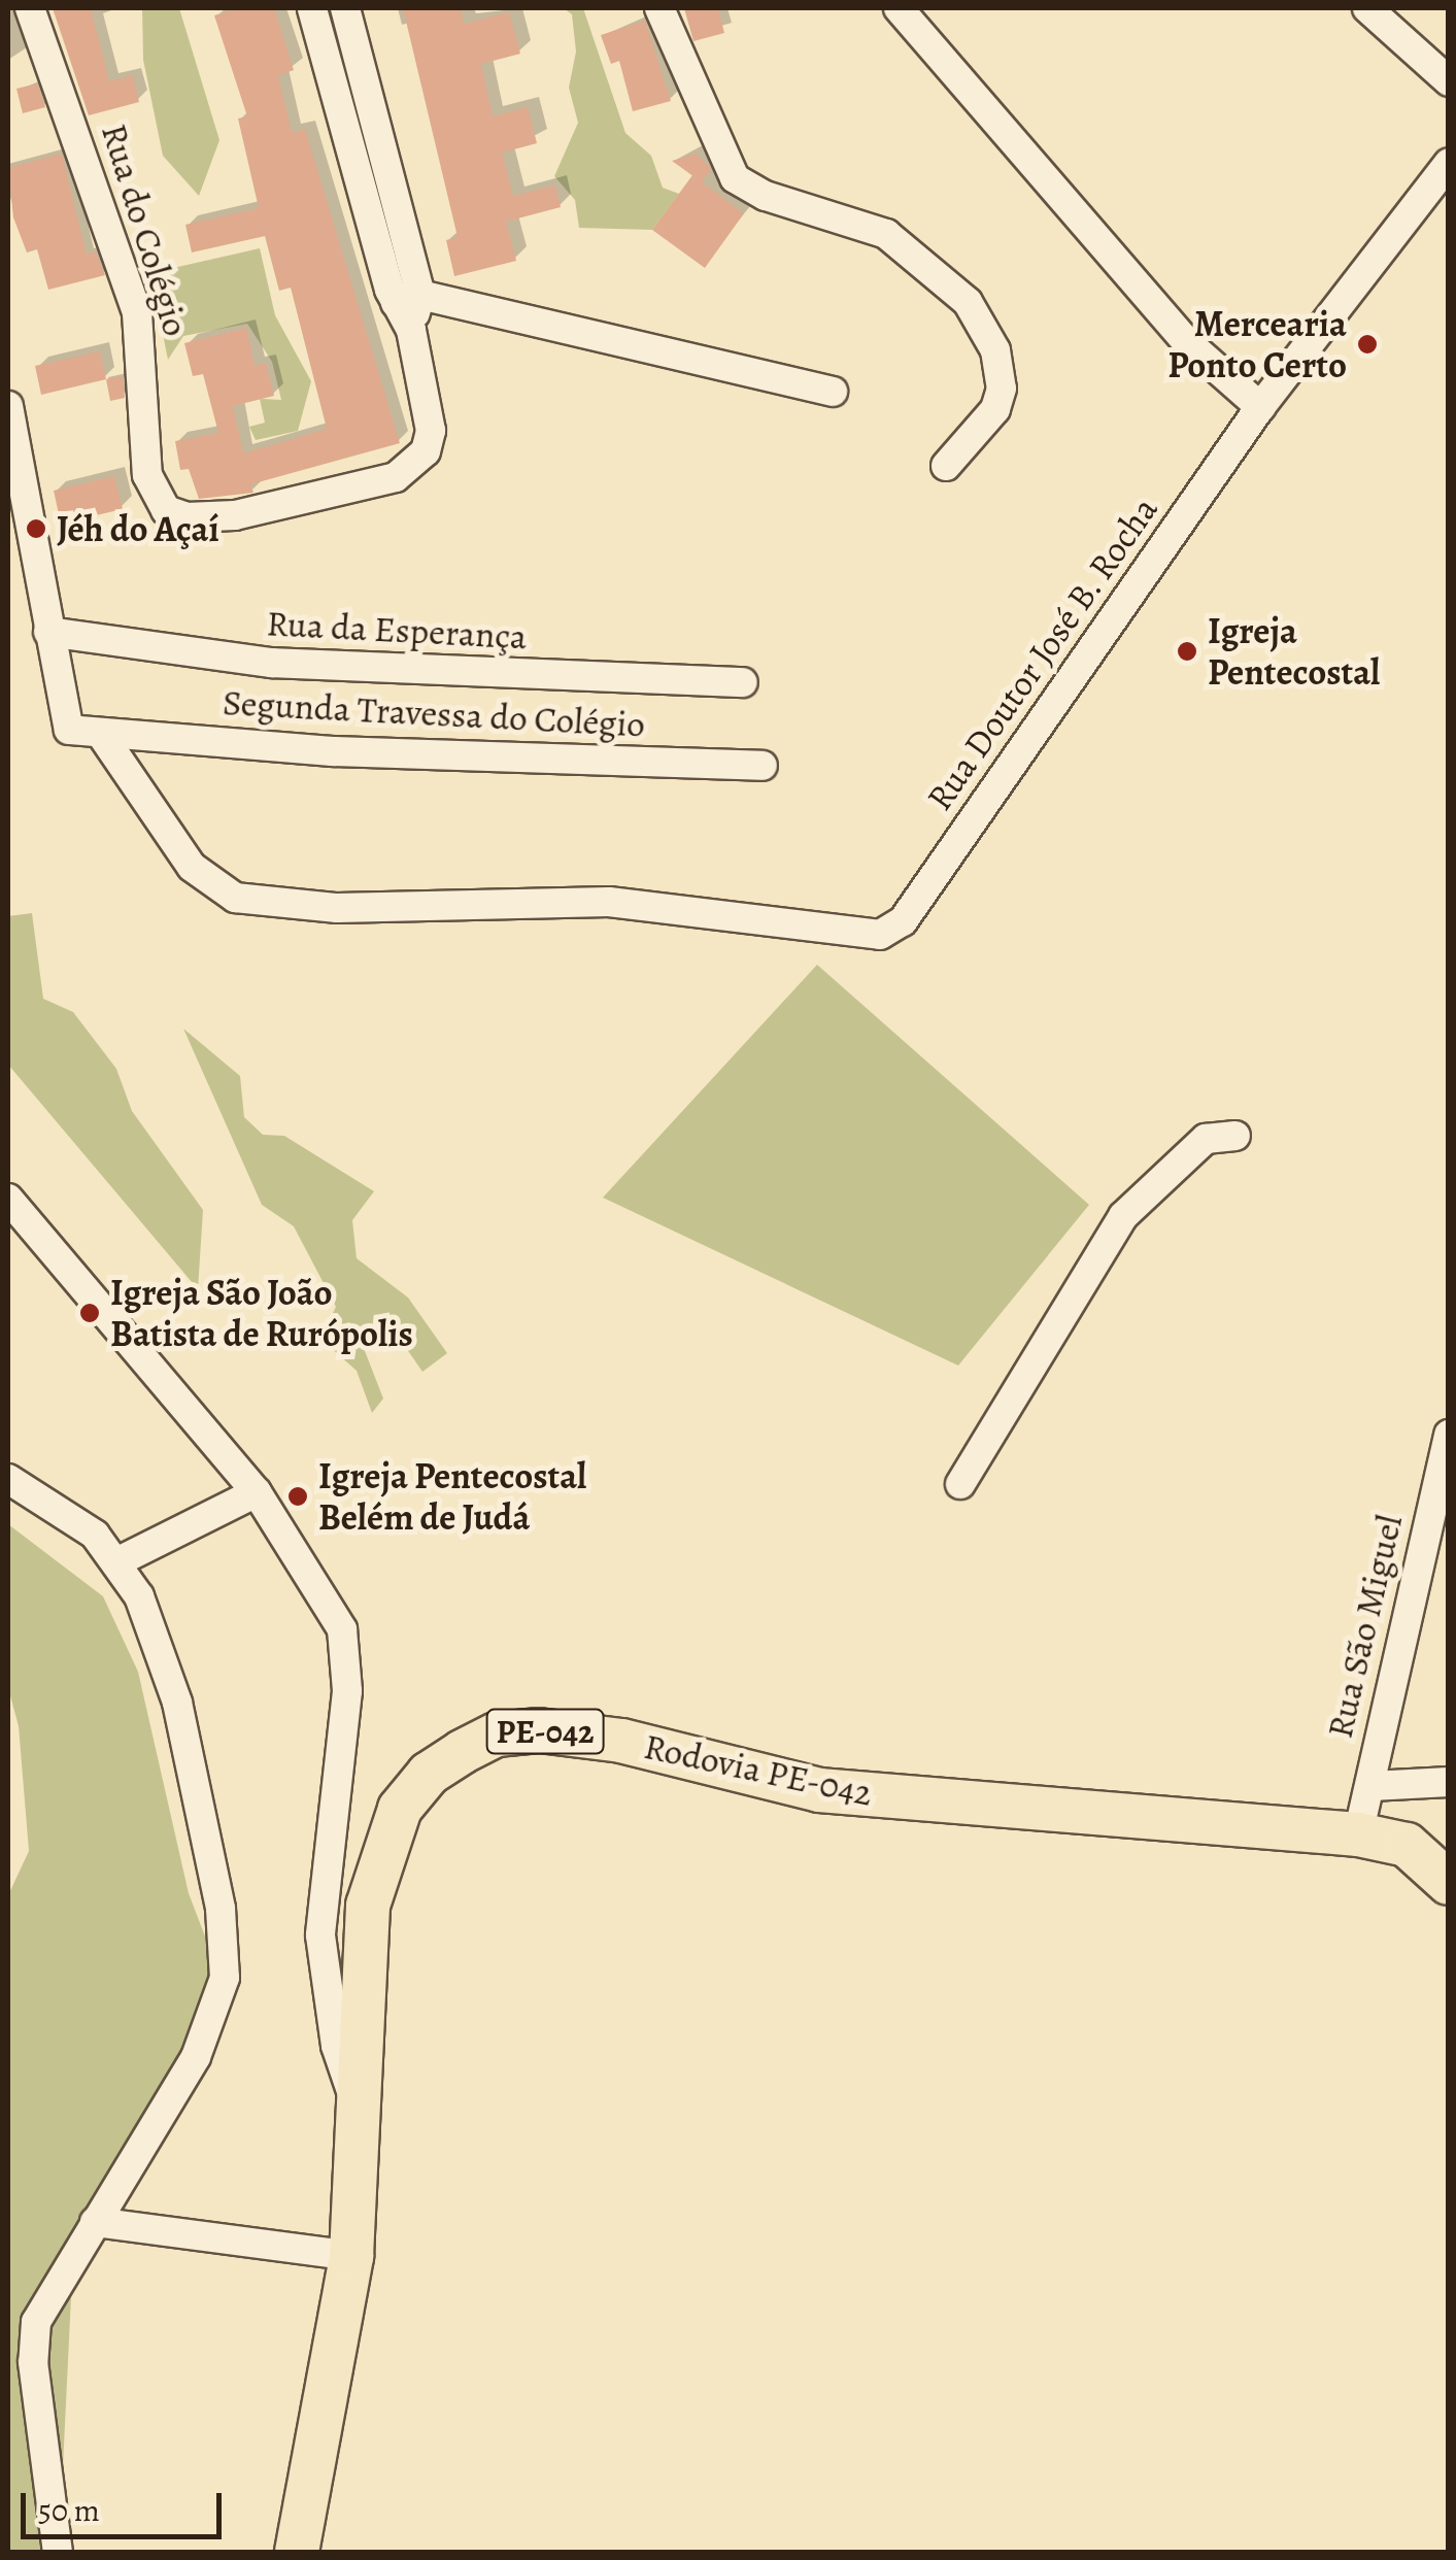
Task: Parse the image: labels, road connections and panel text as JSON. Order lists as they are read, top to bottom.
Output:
{
  "streets": {
    "main road": ["PE-042", "Rodovia PE-042"],
    "street": [
      "Rua do Colégio",
      "Rua da Esperança",
      "Rua Doutor José B. Rocha",
      "Segunda Travessa do Colégio",
      "Rua São Miguel"
    ]
  },
  "crossings": [
    ["Rua Doutor José B. Rocha", "Segunda Travessa do Colégio"],
    ["Rua São Miguel", "Rodovia PE-042"]
  ],
  "places": [
    "Mercearia Ponto Certo",
    "Jéh do Açaí",
    "Igreja Pentecostal",
    "Igreja São João Batista de Rurópolis",
    "Igreja Pentecostal Belém de Judá"
  ],
  "scale_bar": "50 m"
}
